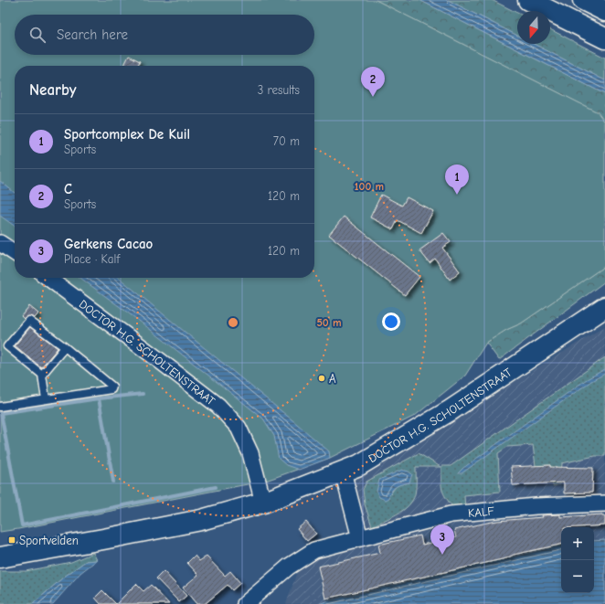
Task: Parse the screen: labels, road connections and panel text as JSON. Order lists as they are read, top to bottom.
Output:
{
  "streets": {
    "main road": ["DOCTOR H.G. SCHOLTENSTRAAT"],
    "street": ["KALF"]
  },
  "places": {
    "other": ["A"],
    "transit": ["Sportvelden"]
  },
  "north": "bottom",
  "page": {
    "search": "Search here",
    "heading": ["Nearby", "3 results"],
    "pins": ["2", "1", "3"],
    "list": [
      {
        "mark": "1",
        "name": "Sportcomplex De Kuil",
        "note": "Sports",
        "value": "70 m"
      },
      {
        "mark": "2",
        "name": "C",
        "note": "Sports",
        "value": "120 m"
      },
      {
        "mark": "3",
        "name": "Gerkens Cacao",
        "note": "Place · Kalf",
        "value": "120 m"
      }
    ],
    "map_buttons": ["+", "−"]
  },
  "rings": ["100 m", "50 m"]
}
